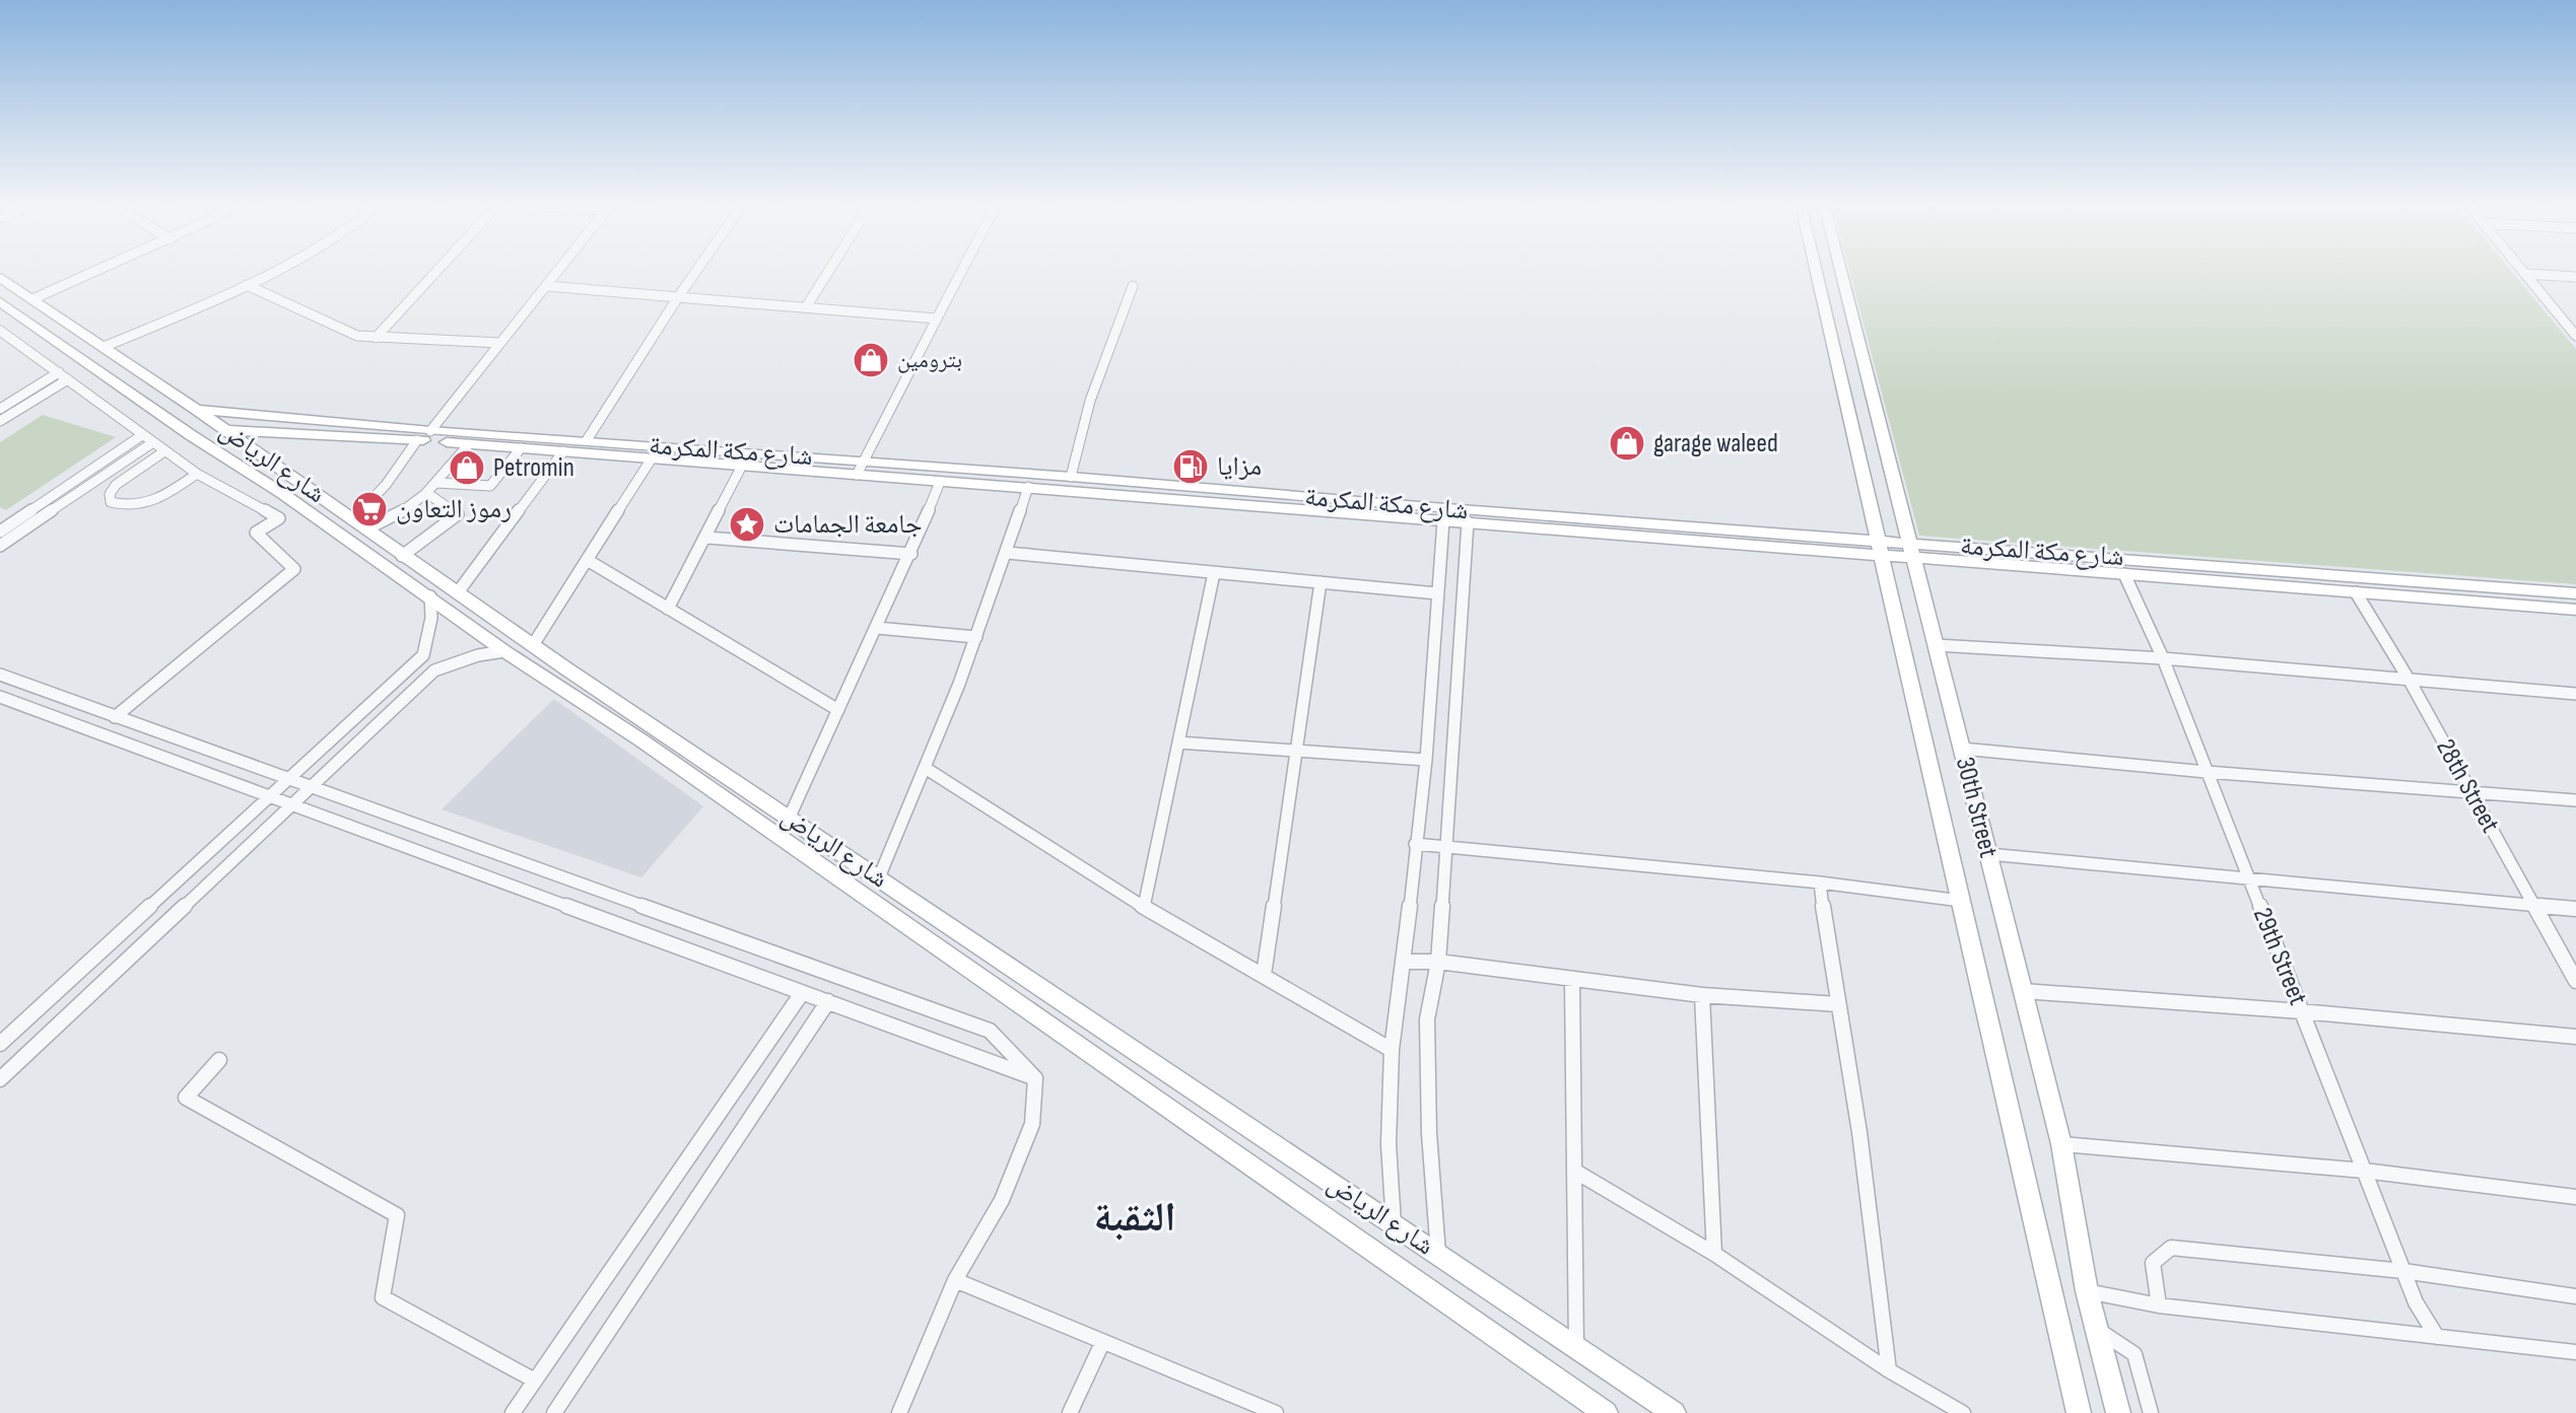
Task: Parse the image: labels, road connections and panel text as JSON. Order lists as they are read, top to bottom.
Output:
{
  "streets": {
    "main road": ["شارع مكة المكرمة", "شارع الرياض", "30th Street"],
    "street": ["28th Street", "29th Street"]
  },
  "crossings": [
    ["شارع مكة المكرمة", "شارع الرياض"],
    ["شارع مكة المكرمة", "28th Street"],
    ["شارع مكة المكرمة", "30th Street"],
    ["شارع مكة المكرمة", "29th Street"]
  ],
  "districts": ["الثقبة"],
  "places": {
    "shop": ["بترومين", "garage waleed", "Petromin"],
    "fuel station": ["مزايا"],
    "supermarket": ["رموز التعاون"],
    "place": ["جامعة الجمامات"]
  }
}
